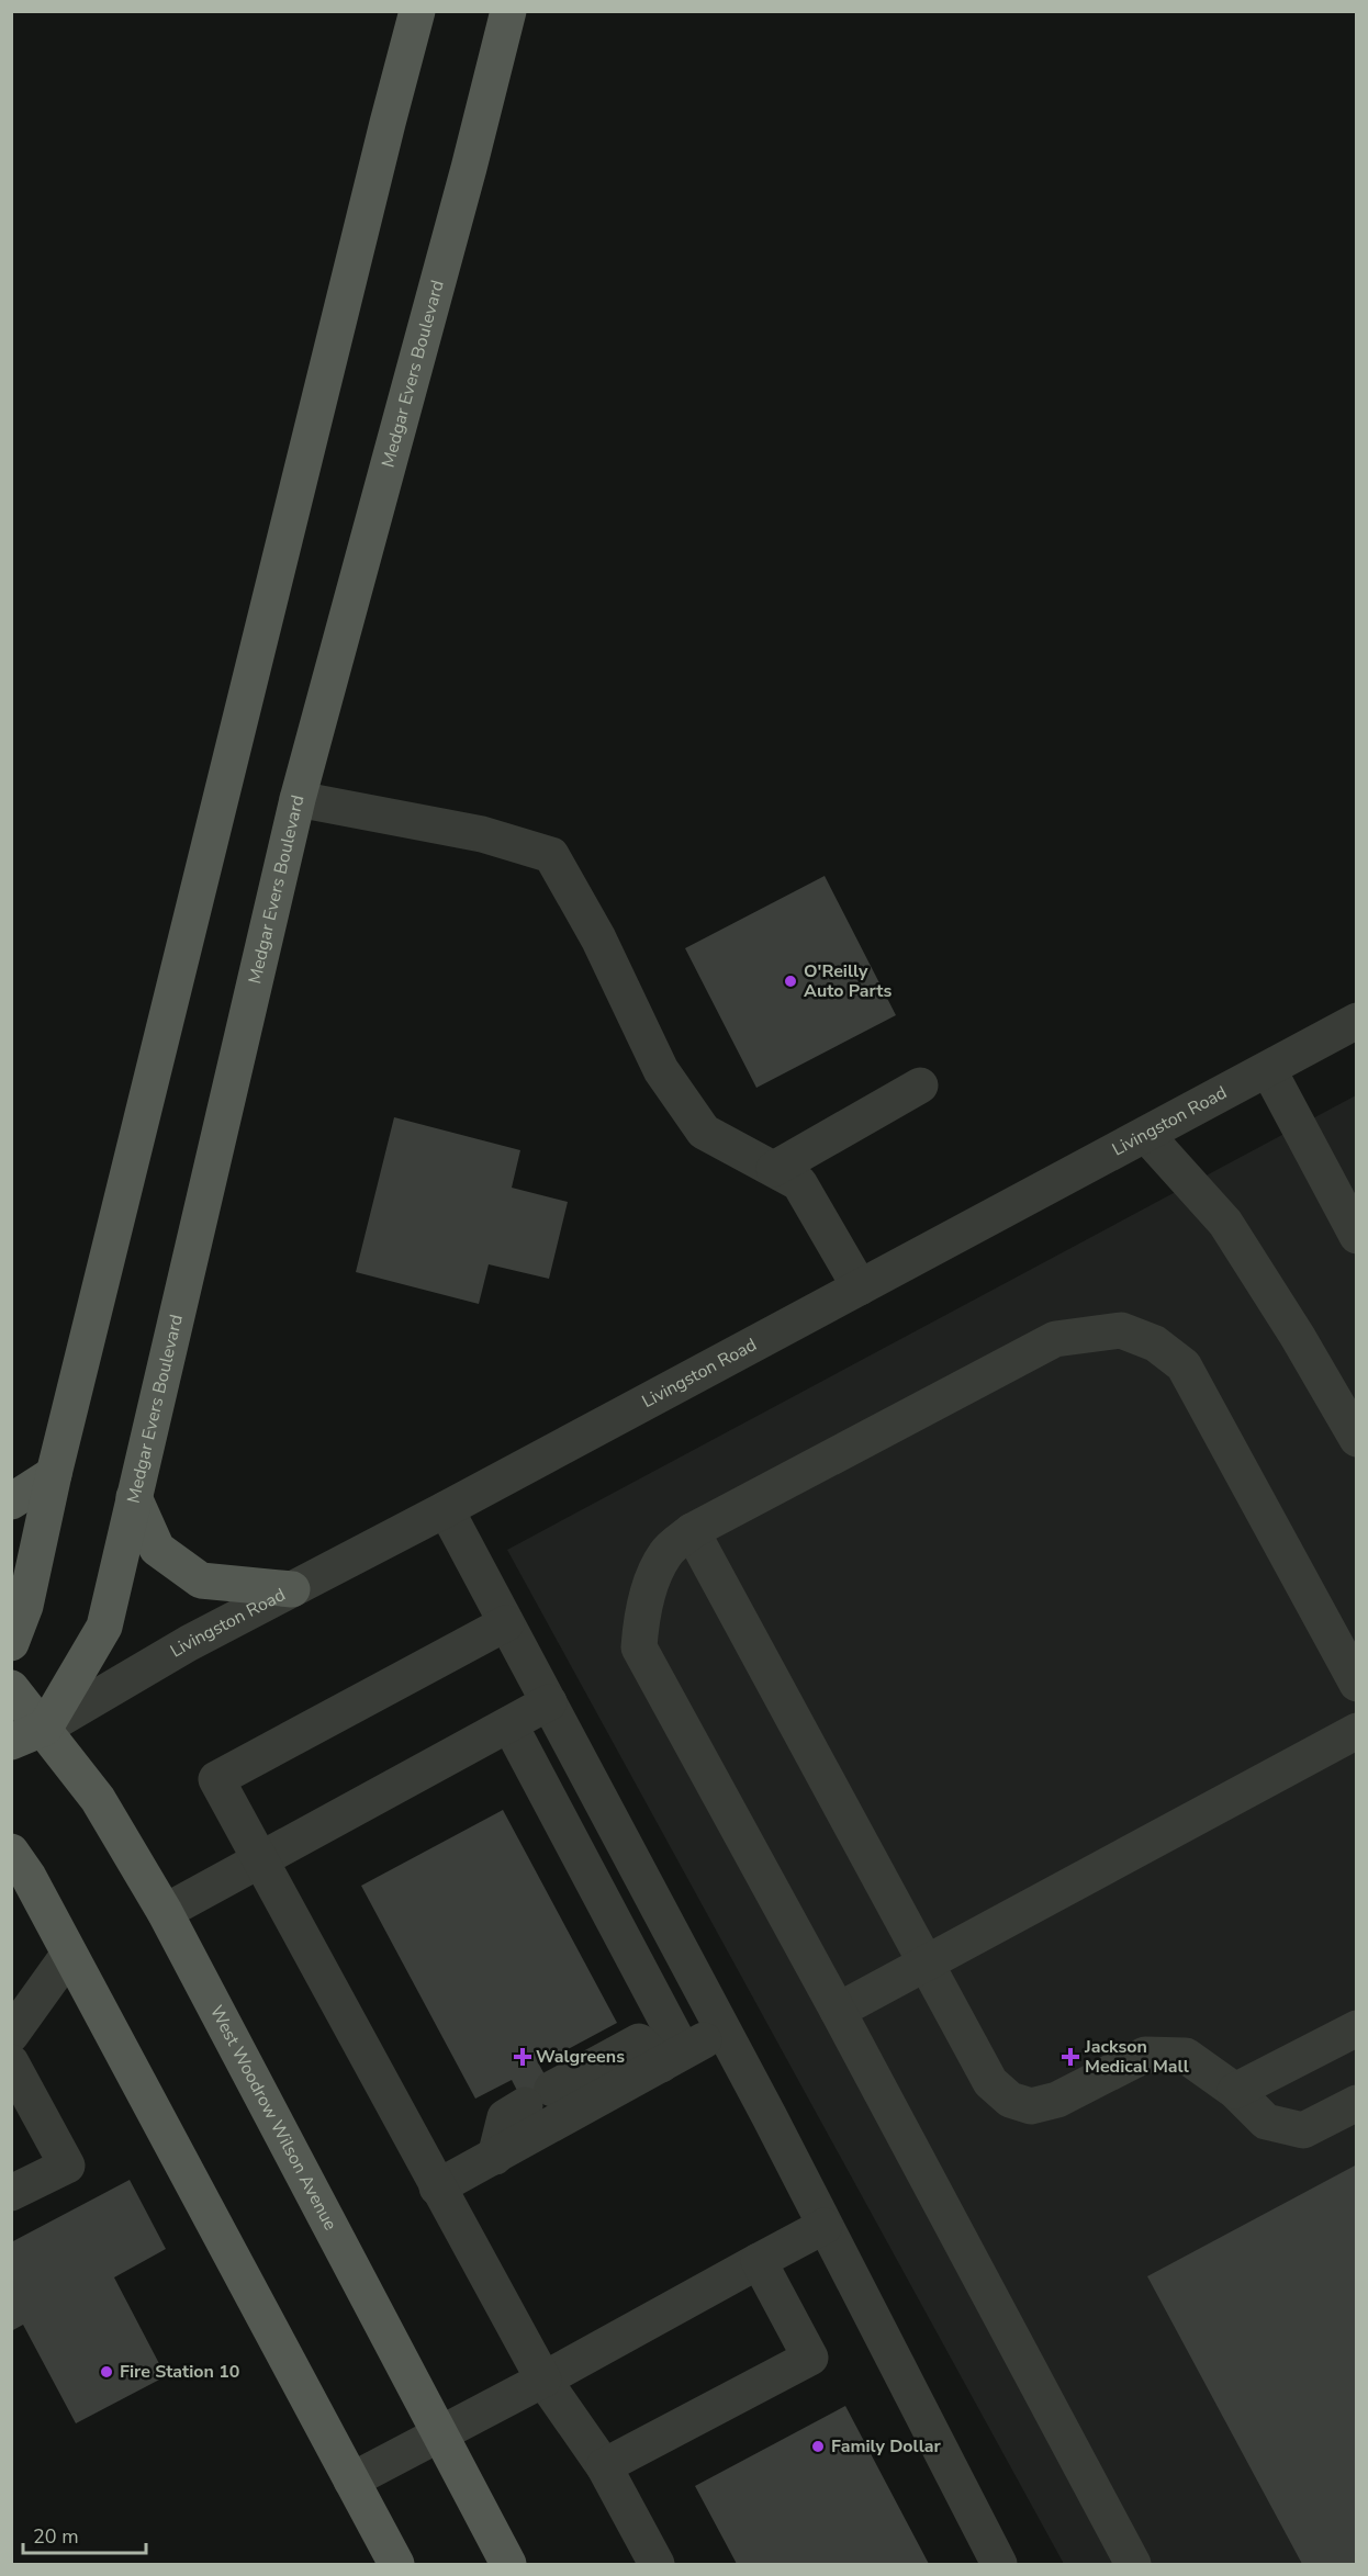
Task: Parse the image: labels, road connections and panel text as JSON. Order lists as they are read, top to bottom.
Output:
{
  "streets": {
    "main road": ["Medgar Evers Boulevard", "West Woodrow Wilson Avenue"],
    "street": ["Livingston Road"]
  },
  "crossings": [
    ["Medgar Evers Boulevard", "Livingston Road"],
    ["Medgar Evers Boulevard", "West Woodrow Wilson Avenue"],
    ["Livingston Road", "West Woodrow Wilson Avenue"]
  ],
  "places": {
    "other": ["O'Reilly Auto Parts", "Fire Station 10", "Family Dollar"],
    "health": ["Walgreens", "Jackson Medical Mall"]
  },
  "scale_bar": "20 m"
}
